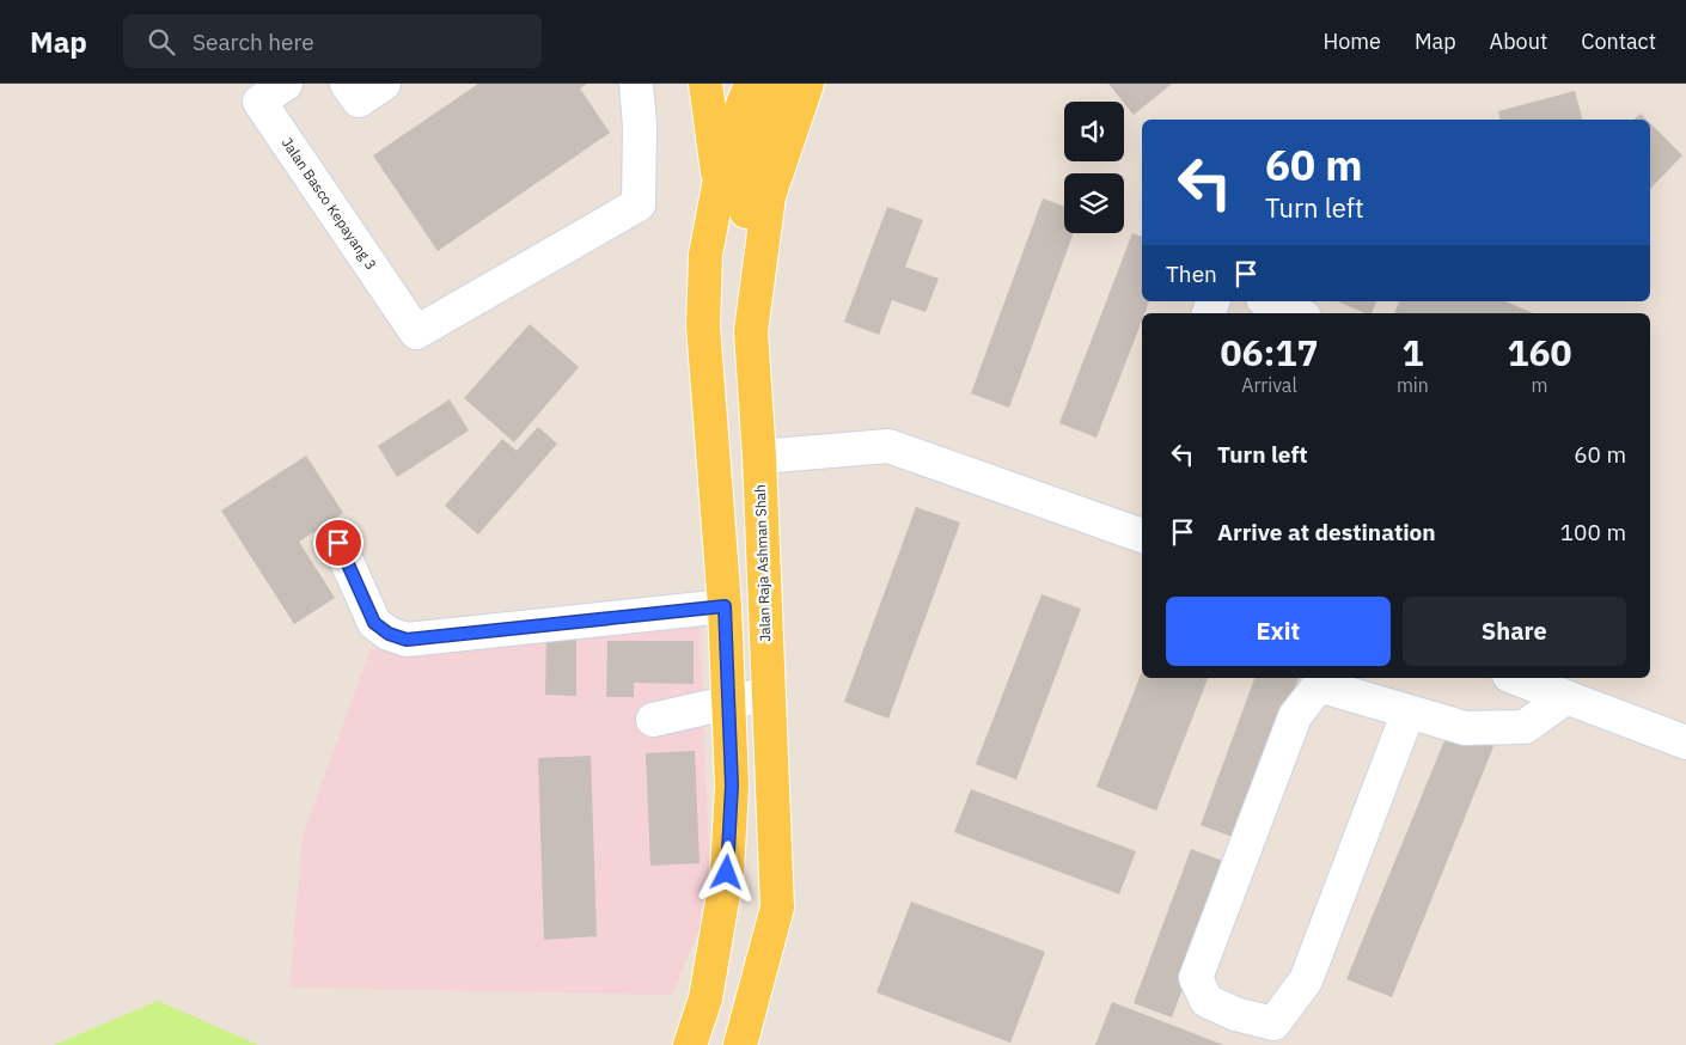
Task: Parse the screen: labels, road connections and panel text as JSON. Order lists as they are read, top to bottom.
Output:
{
  "streets": {
    "main road": ["Jalan Raja Ashman Shah"],
    "street": ["Jalan Basco Kepayang 3"]
  },
  "page": {
    "header": "Map",
    "search": "Search here",
    "nav": [
      "Home",
      "Map",
      "About",
      "Contact"
    ],
    "turn": ["60 m", "Turn left"],
    "then": "Then",
    "eta": [
      "06:17",
      "Arrival",
      "1",
      "min",
      "160",
      "m"
    ],
    "list": [
      {
        "name": "Turn left",
        "value": "60 m"
      },
      {
        "name": "Arrive at destination",
        "value": "100 m"
      }
    ],
    "buttons": ["Exit", "Share"]
  }
}
